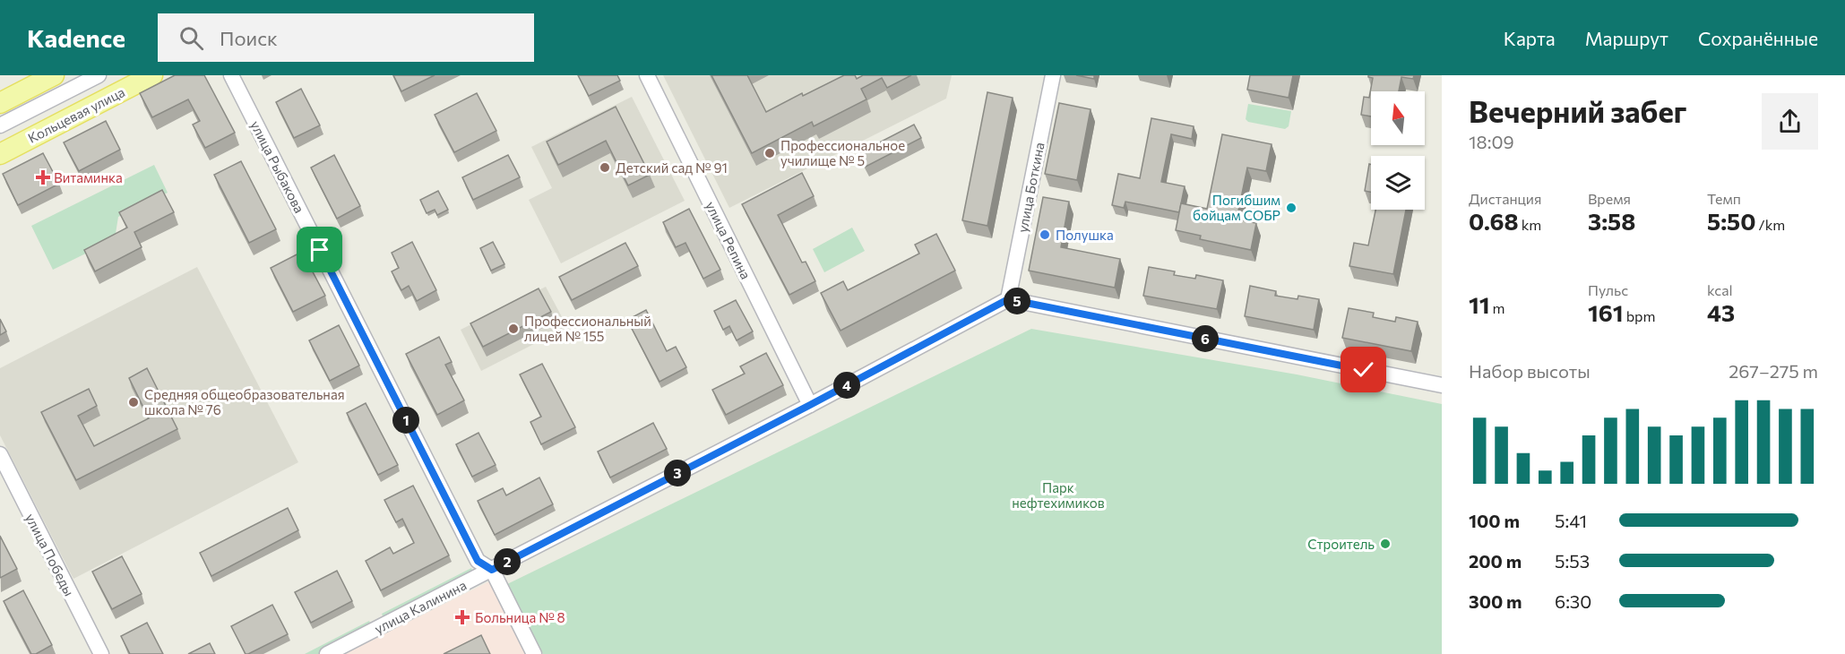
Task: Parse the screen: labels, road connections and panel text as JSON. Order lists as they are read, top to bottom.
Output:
{
  "streets": {
    "main road": ["Кольцевая улица"],
    "street": [
      "улица Рыбакова",
      "улица Боткина",
      "улица Репина",
      "улица Победы",
      "улица Калинина"
    ]
  },
  "crossings": [
    ["улица Рыбакова", "улица Калинина"],
    ["улица Боткина", "улица Калинина"],
    ["улица Репина", "улица Калинина"]
  ],
  "parks": ["Парк нефтехимиков"],
  "places": {
    "other": [
      "Профессиональное училище № 5",
      "Детский сад № 91",
      "Погибшим бойцам СОБР",
      "Полушка",
      "Профессиональный лицей № 155",
      "Средняя общеобразовательная школа № 76",
      "Строитель"
    ],
    "health": ["Витаминка", "Больница № 8"]
  },
  "north": "top",
  "page": {
    "header": "Kadence",
    "search": "Поиск",
    "nav": ["Карта", "Маршрут", "Сохранённые"],
    "heading": ["Вечерний забег", "18:09"],
    "stats": [
      ["Дистанция", "0.68 km"],
      ["Время", "3:58"],
      ["Темп", "5:50 /km"],
      ["11 m"],
      ["Пульс", "161 bpm"],
      ["kcal", "43"]
    ],
    "pins": [
      "5",
      "6",
      "4",
      "1",
      "3",
      "2"
    ],
    "chart": ["Набор высоты", "267–275 m"],
    "list": [
      {
        "name": "100 m",
        "note": "5:41"
      },
      {
        "name": "200 m",
        "note": "5:53"
      },
      {
        "name": "300 m",
        "note": "6:30"
      }
    ]
  }
}
